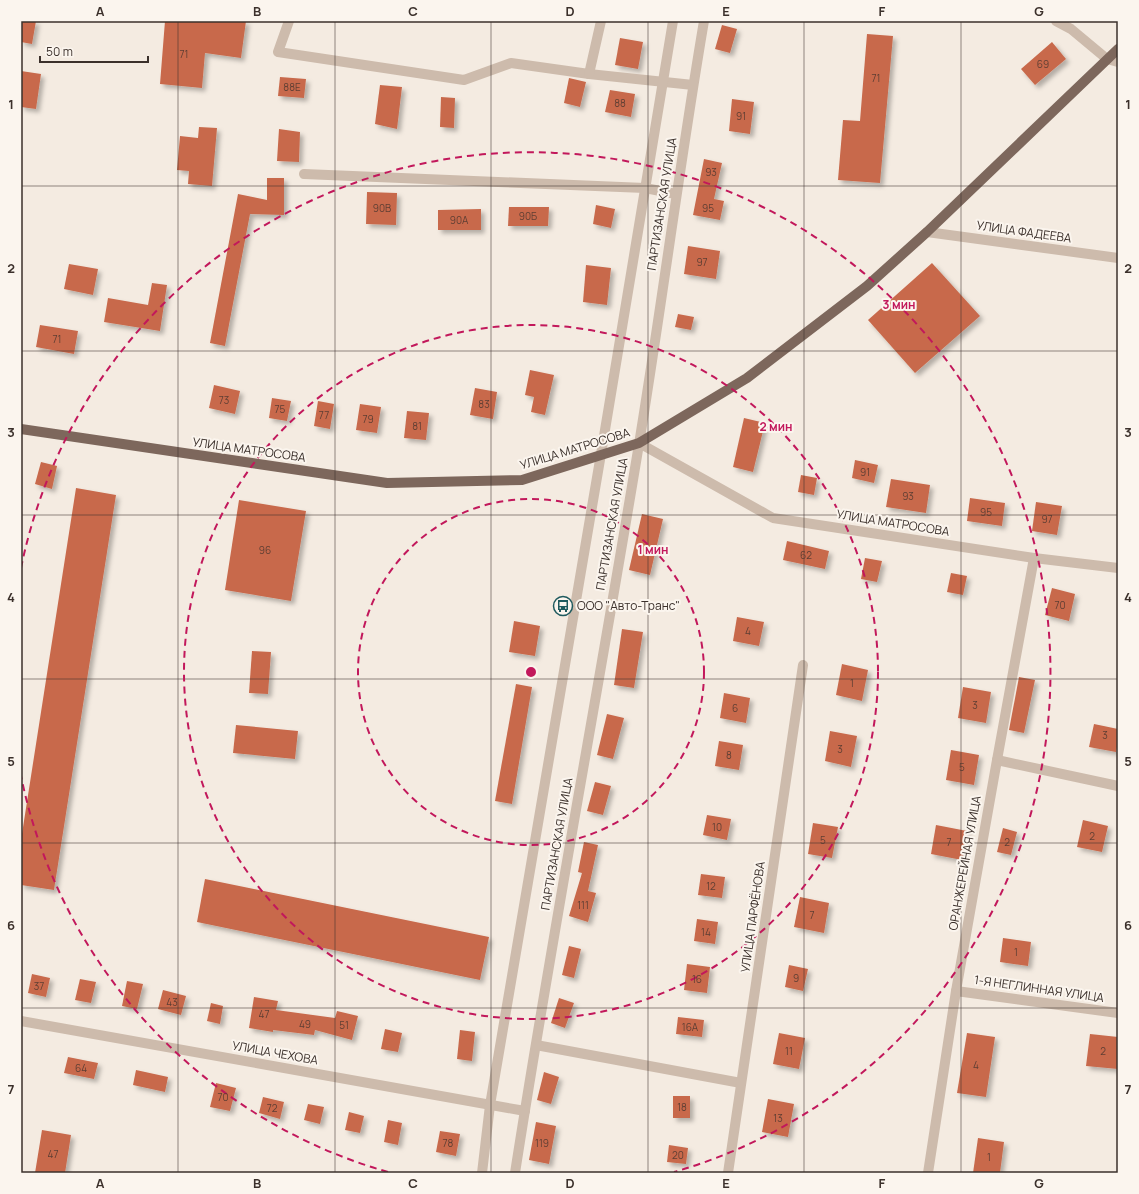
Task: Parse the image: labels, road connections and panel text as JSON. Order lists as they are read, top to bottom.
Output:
{
  "streets": {
    "main road": ["УЛИЦА МАТРОСОВА"],
    "street": [
      "ПАРТИЗАНСКАЯ УЛИЦА",
      "УЛИЦА ФАДЕЕВА",
      "ОРАНЖЕРЕЙНАЯ УЛИЦА",
      "УЛИЦА ПАРФЁНОВА",
      "1-Я НЕГЛИННАЯ УЛИЦА",
      "УЛИЦА ЧЕХОВА"
    ]
  },
  "crossings": [
    ["ПАРТИЗАНСКАЯ УЛИЦА", "УЛИЦА МАТРОСОВА"],
    ["ПАРТИЗАНСКАЯ УЛИЦА", "УЛИЦА ЧЕХОВА"],
    ["УЛИЦА МАТРОСОВА", "ОРАНЖЕРЕЙНАЯ УЛИЦА"],
    ["ОРАНЖЕРЕЙНАЯ УЛИЦА", "1-Я НЕГЛИННАЯ УЛИЦА"]
  ],
  "places": {
    "bus stop": ["ООО \"Авто-Транс\""]
  },
  "house_numbers": [
    "71",
    "69",
    "71",
    "88Е",
    "88",
    "91",
    "93",
    "90В",
    "95",
    "90Б",
    "90А",
    "97",
    "71",
    "73",
    "83",
    "75",
    "77",
    "79",
    "81",
    "91",
    "93",
    "95",
    "97",
    "96",
    "62",
    "70",
    "4",
    "1",
    "3",
    "6",
    "3",
    "3",
    "8",
    "5",
    "10",
    "2",
    "5",
    "7",
    "2",
    "12",
    "111",
    "7",
    "14",
    "1",
    "9",
    "16",
    "37",
    "43",
    "47",
    "49",
    "51",
    "16А",
    "11",
    "2",
    "4",
    "64",
    "70",
    "18",
    "72",
    "13",
    "78",
    "119",
    "47",
    "20",
    "1"
  ],
  "scale_bar": "50 m",
  "grid": {
    "columns": [
      "A",
      "B",
      "C",
      "D",
      "E",
      "F",
      "G"
    ],
    "rows": [
      "1",
      "2",
      "3",
      "4",
      "5",
      "6",
      "7"
    ]
  },
  "rings": ["3 мин", "2 мин", "1 мин"]
}
